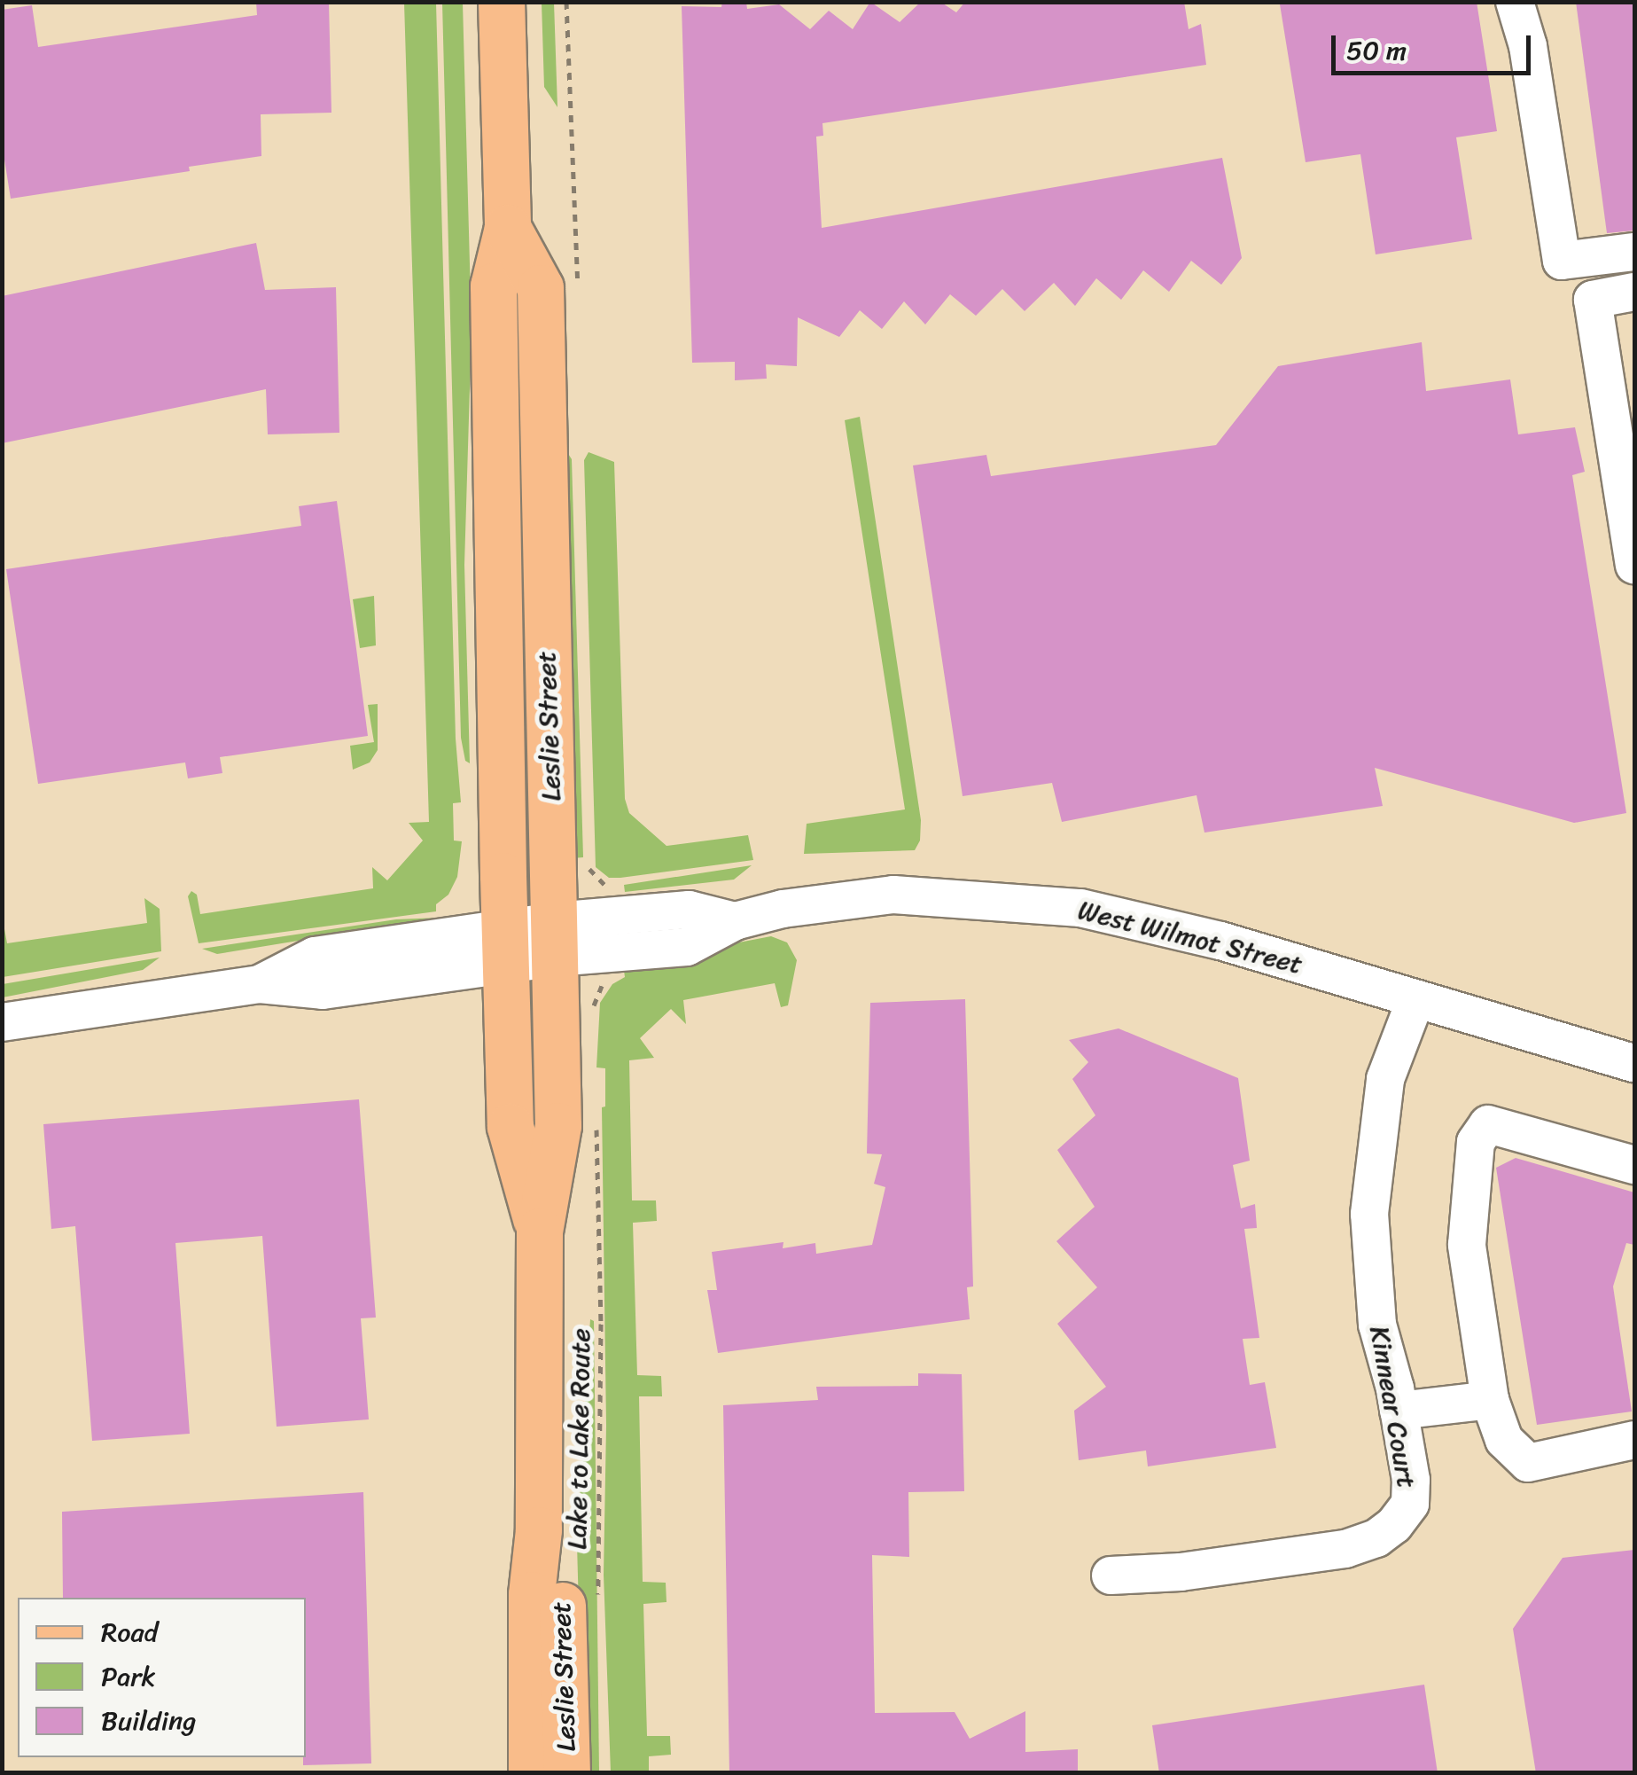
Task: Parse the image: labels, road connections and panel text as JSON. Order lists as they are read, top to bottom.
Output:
{
  "streets": {
    "main road": ["Leslie Street"],
    "street": ["West Wilmot Street", "Kinnear Court"],
    "path": ["Lake to Lake Route"]
  },
  "crossings": [
    ["Leslie Street", "West Wilmot Street"],
    ["West Wilmot Street", "Kinnear Court"]
  ],
  "legend": ["Road", "Park", "Building"],
  "scale_bar": "50 m"
}
